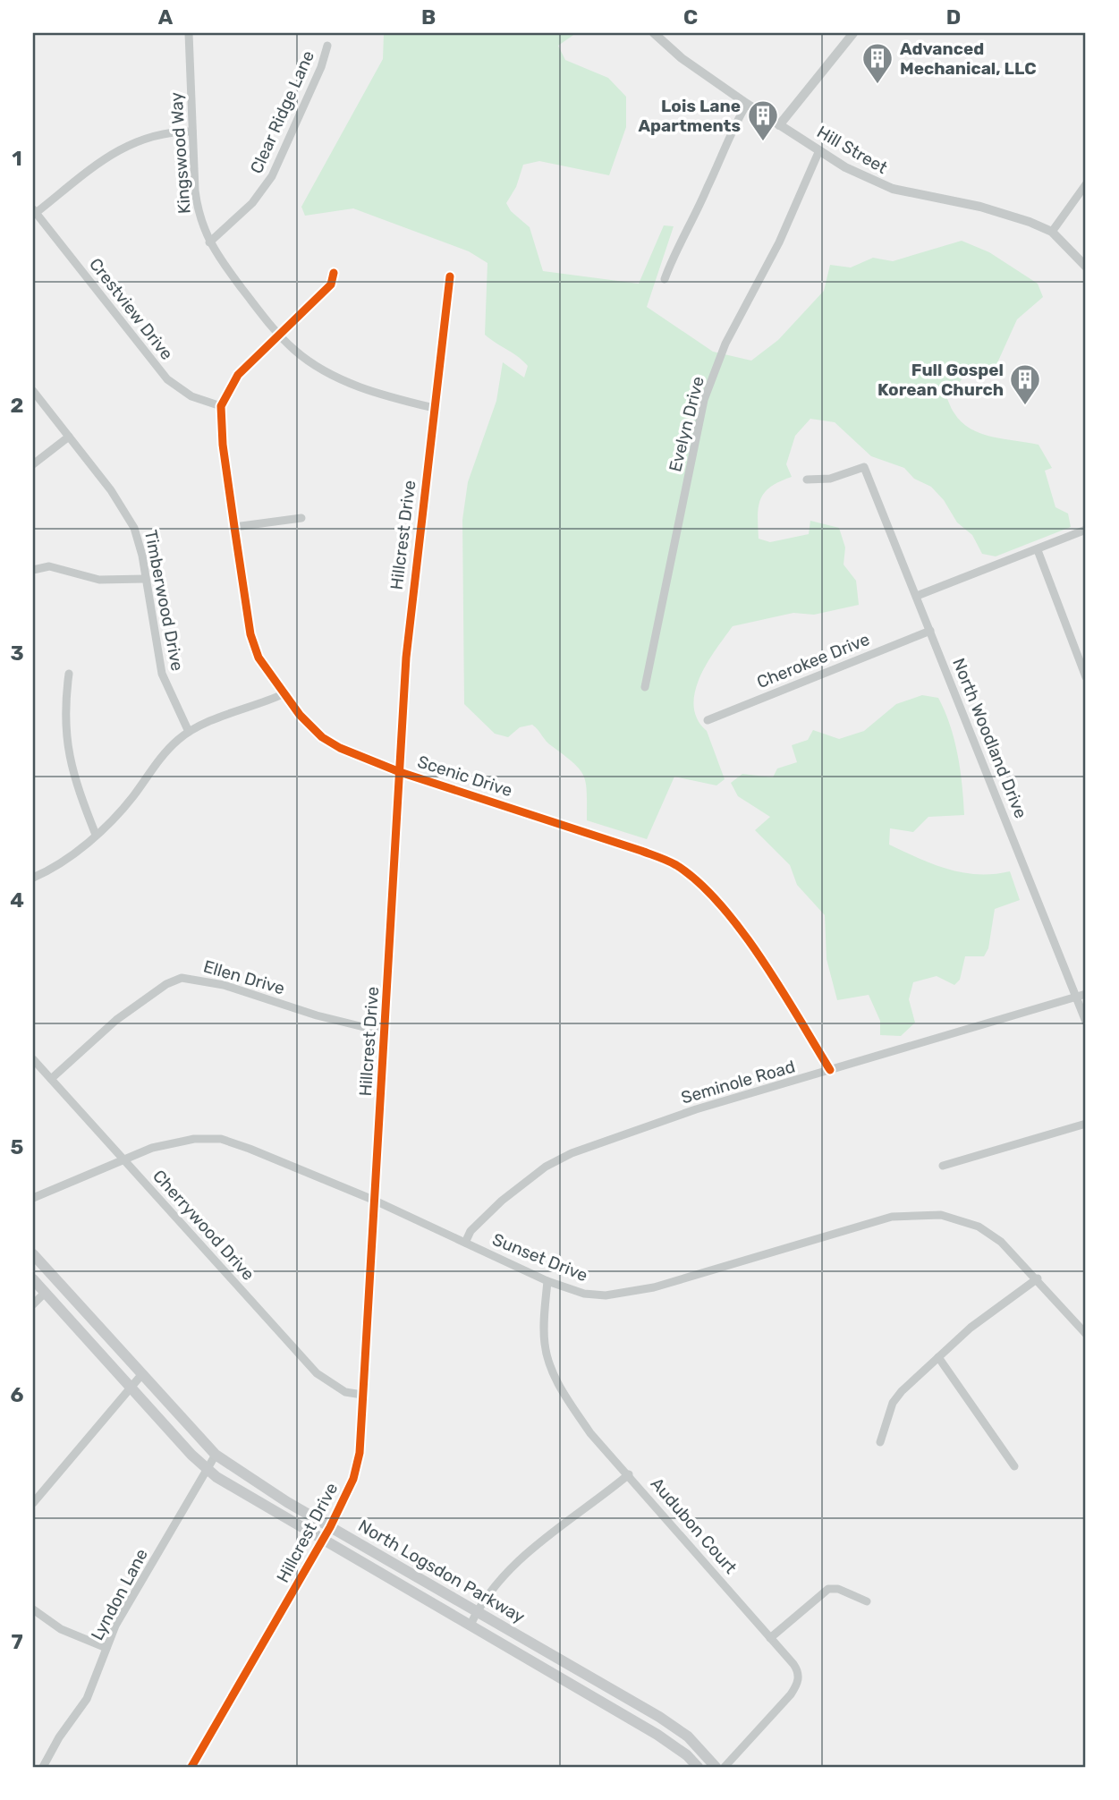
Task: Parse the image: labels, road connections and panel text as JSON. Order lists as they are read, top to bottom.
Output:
{
  "streets": {
    "main road": ["North Logsdon Parkway"],
    "street": [
      "Clear Ridge Lane",
      "Hill Street",
      "Kingswood Way",
      "Crestview Drive",
      "Evelyn Drive",
      "Hillcrest Drive",
      "Timberwood Drive",
      "Cherokee Drive",
      "North Woodland Drive",
      "Scenic Drive",
      "Ellen Drive",
      "Seminole Road",
      "Cherrywood Drive",
      "Sunset Drive",
      "Audubon Court",
      "Lyndon Lane"
    ]
  },
  "crossings": [
    ["Clear Ridge Lane", "Kingswood Way"],
    ["Hill Street", "Evelyn Drive"],
    ["Kingswood Way", "Hillcrest Drive"],
    ["Kingswood Way", "Scenic Drive"],
    ["Crestview Drive", "Scenic Drive"],
    ["Hillcrest Drive", "Scenic Drive"],
    ["Hillcrest Drive", "Ellen Drive"],
    ["Hillcrest Drive", "Cherrywood Drive"],
    ["Hillcrest Drive", "Sunset Drive"],
    ["Hillcrest Drive", "North Logsdon Parkway"],
    ["Cherokee Drive", "North Woodland Drive"],
    ["North Woodland Drive", "Seminole Road"],
    ["Scenic Drive", "Seminole Road"],
    ["Ellen Drive", "Cherrywood Drive"],
    ["Seminole Road", "Sunset Drive"],
    ["Cherrywood Drive", "Sunset Drive"],
    ["Sunset Drive", "Audubon Court"],
    ["North Logsdon Parkway", "Lyndon Lane"]
  ],
  "places": {
    "building": ["Advanced Mechanical, LLC", "Lois Lane Apartments", "Full Gospel Korean Church"]
  },
  "grid": {
    "columns": [
      "A",
      "B",
      "C",
      "D"
    ],
    "rows": [
      "1",
      "2",
      "3",
      "4",
      "5",
      "6",
      "7"
    ]
  }
}
